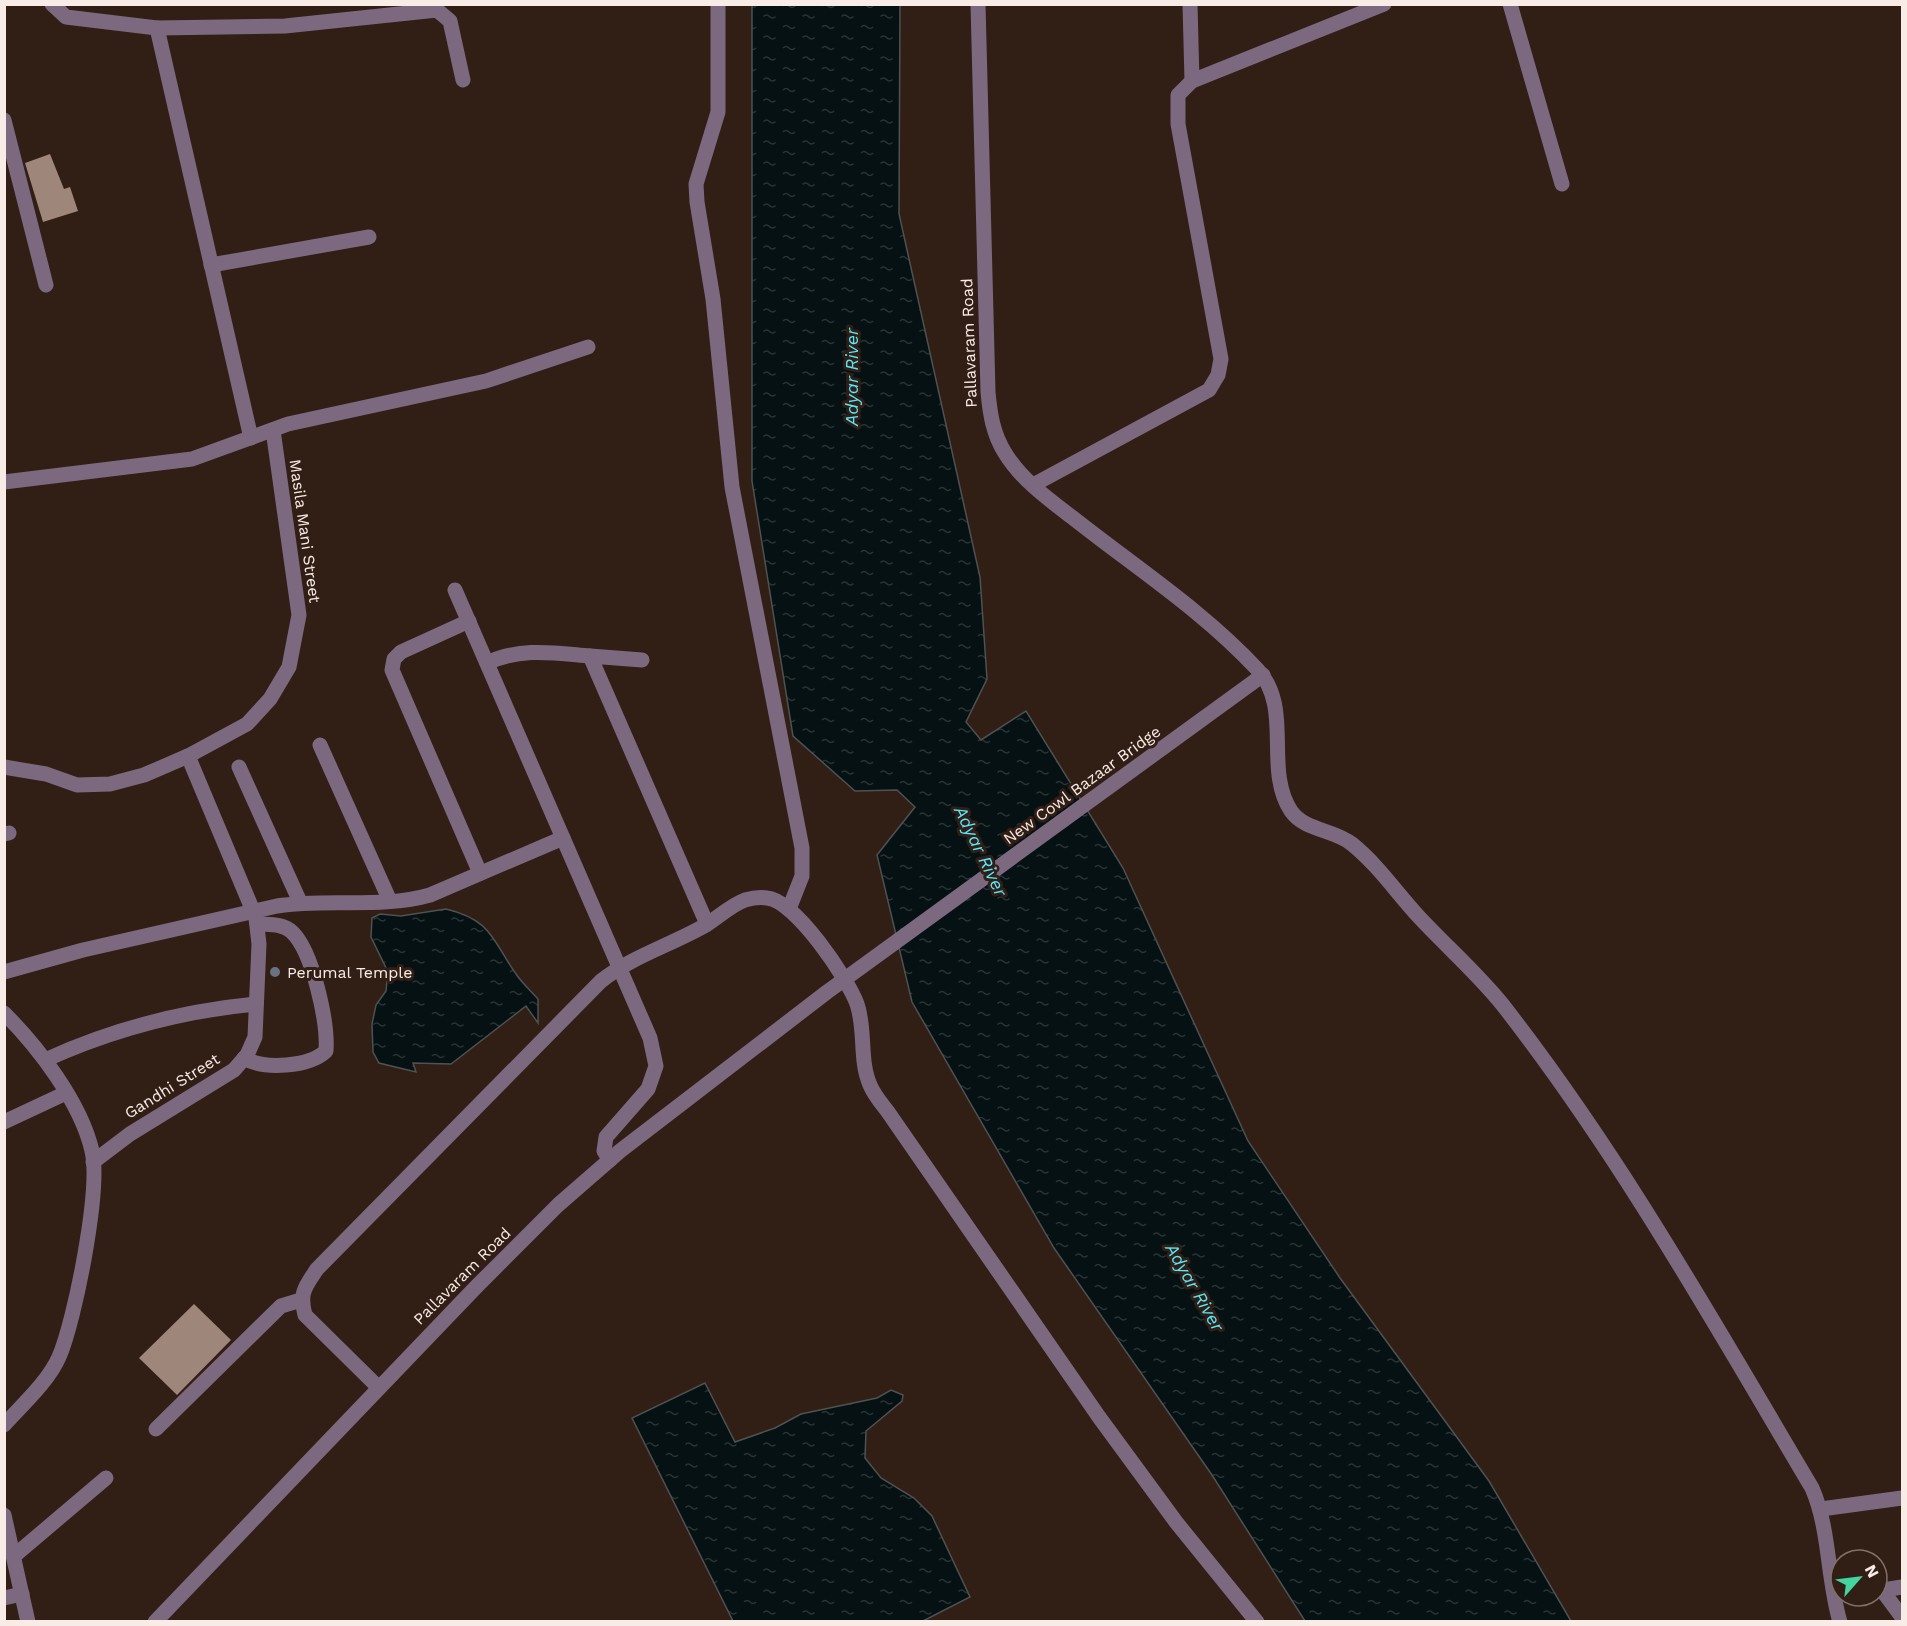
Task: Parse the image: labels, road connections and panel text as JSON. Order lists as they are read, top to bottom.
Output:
{
  "streets": {
    "street": [
      "Pallavaram Road",
      "Masila Mani Street",
      "New Cowl Bazaar Bridge",
      "Gandhi Street"
    ]
  },
  "crossings": [
    ["Pallavaram Road", "New Cowl Bazaar Bridge"],
    ["Masila Mani Street", "Gandhi Street"]
  ],
  "water": ["Adyar River"],
  "places": ["Perumal Temple"],
  "north": "top right"
}
